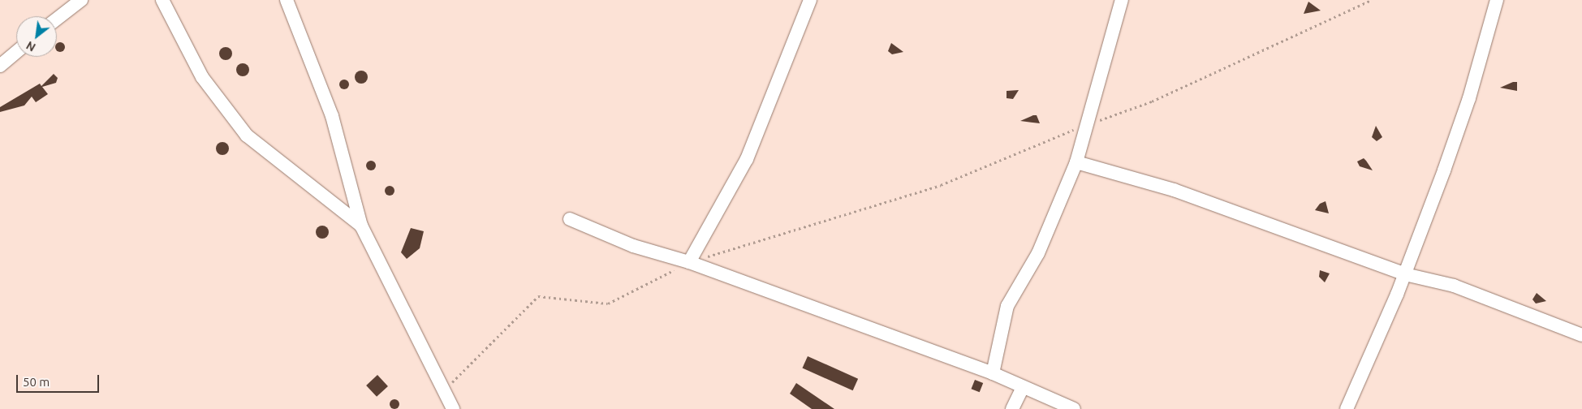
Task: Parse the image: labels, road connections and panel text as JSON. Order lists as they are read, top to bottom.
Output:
{
  "scale_bar": "50 m",
  "north": "bottom left"
}
